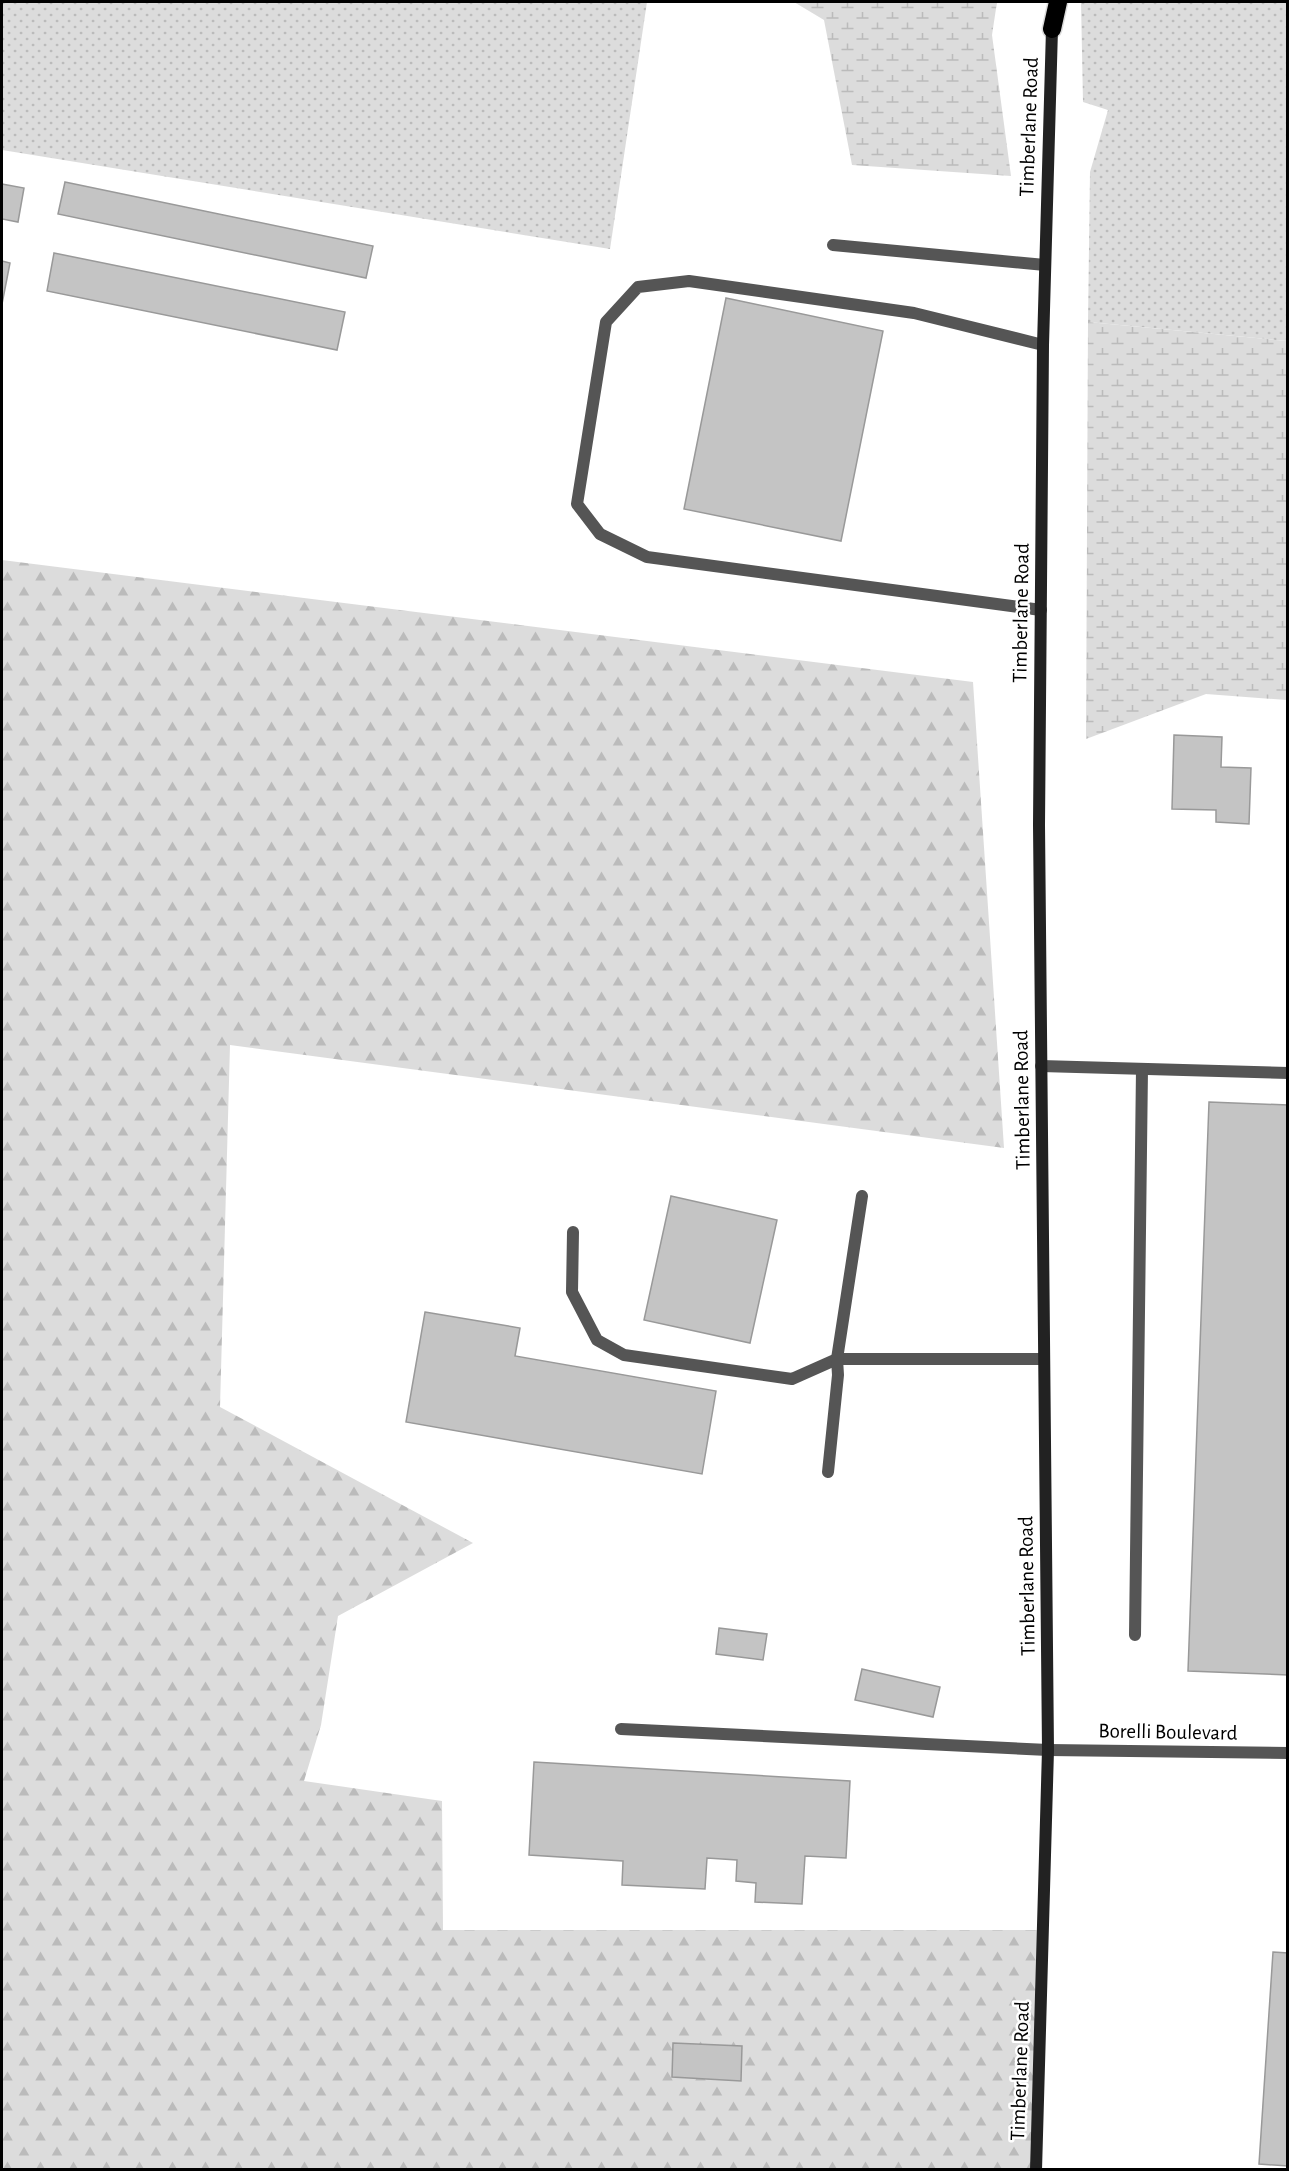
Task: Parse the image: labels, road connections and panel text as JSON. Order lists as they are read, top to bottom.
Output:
{
  "streets": {
    "street": ["Timberlane Road", "Borelli Boulevard"]
  },
  "crossings": [
    ["Timberlane Road", "Borelli Boulevard"]
  ]
}
